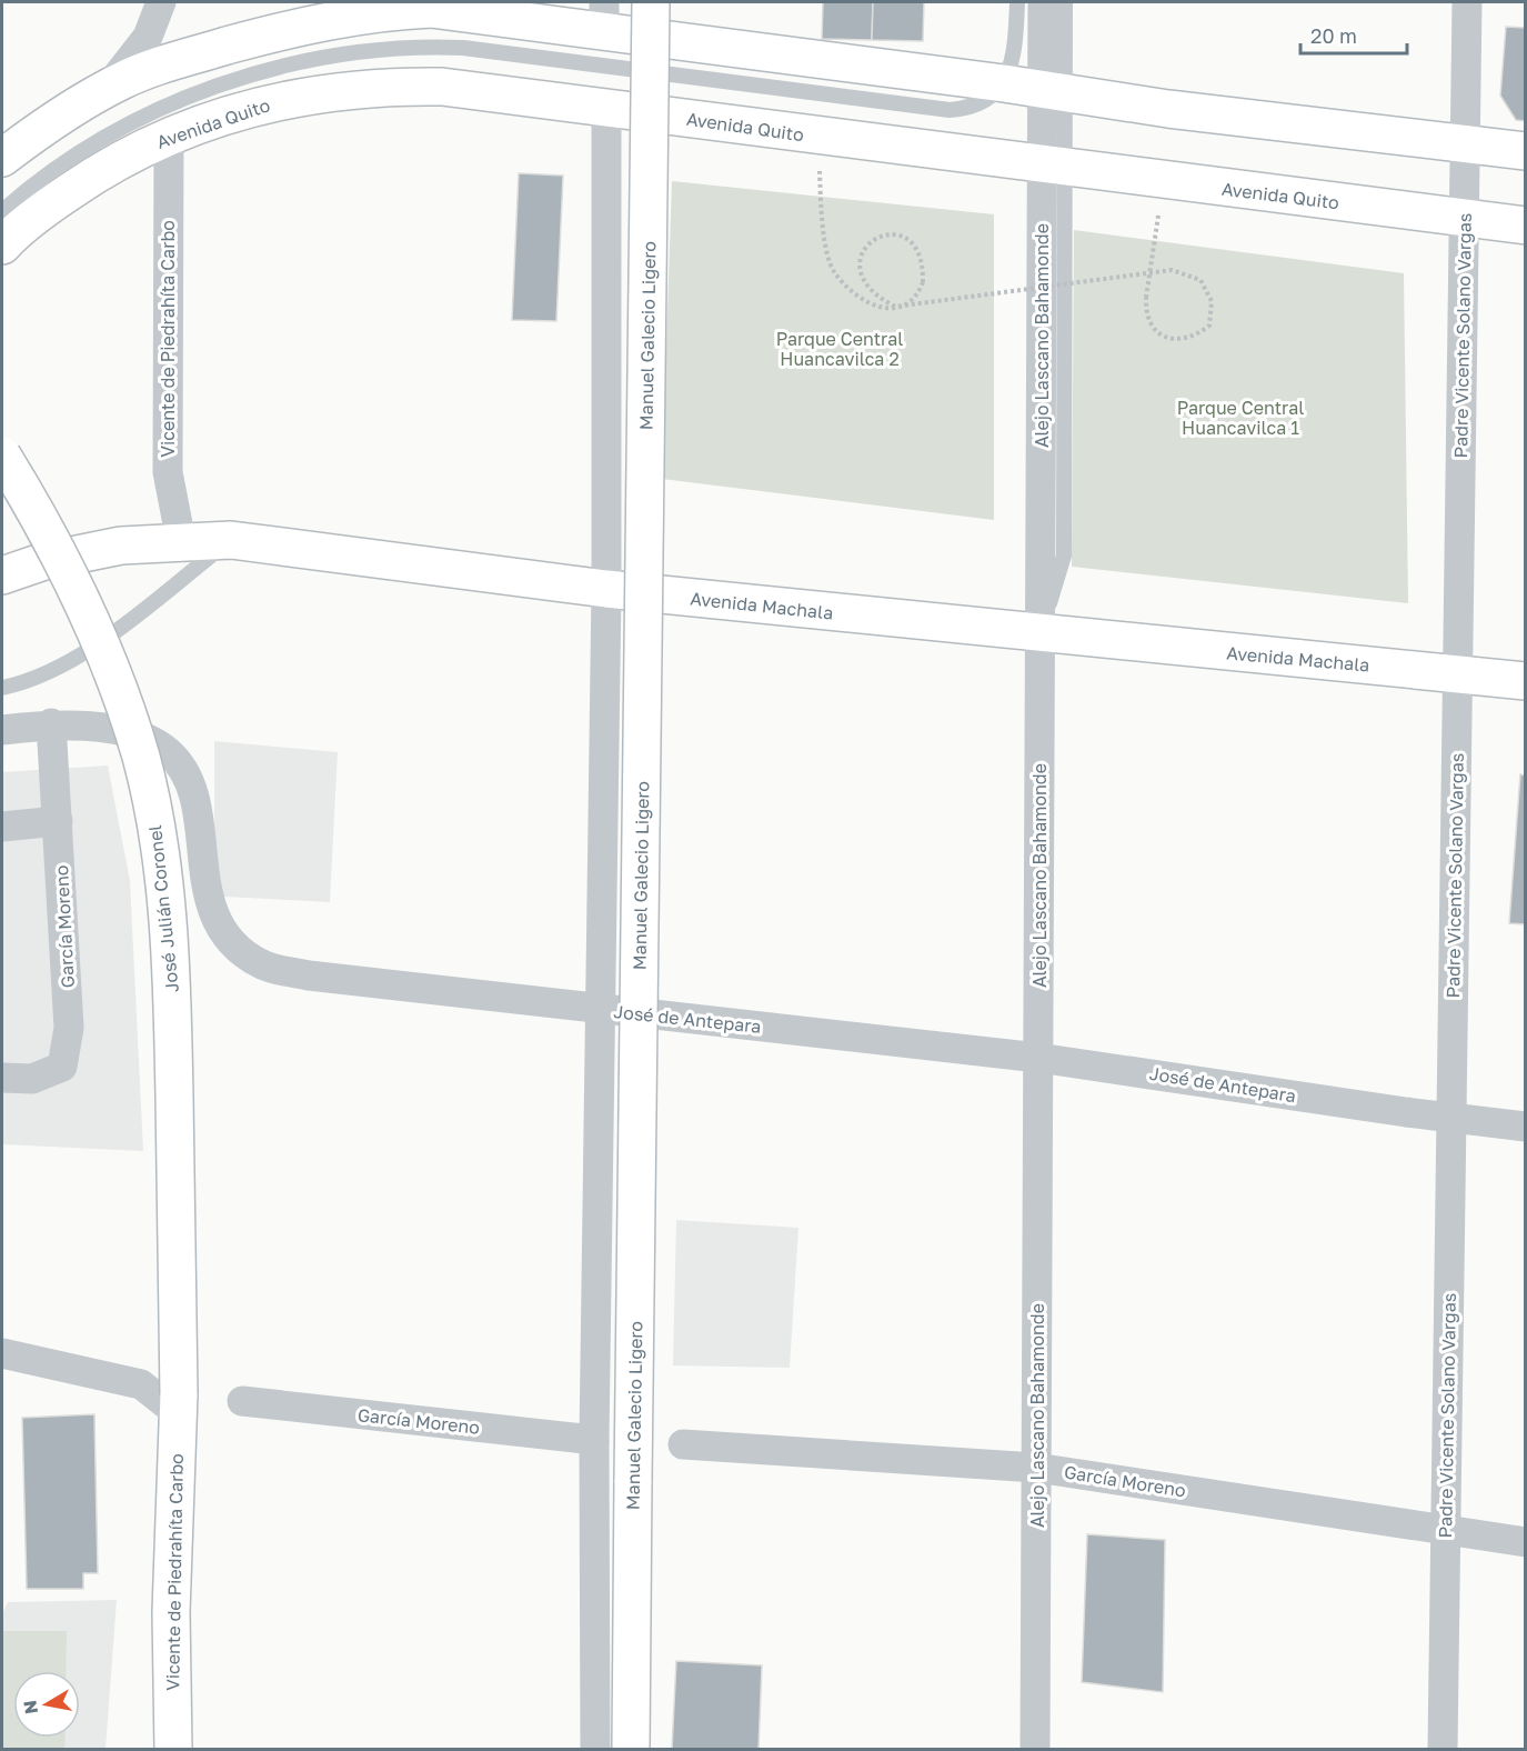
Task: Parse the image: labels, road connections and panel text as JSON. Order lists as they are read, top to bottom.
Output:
{
  "streets": {
    "main road": [
      "Avenida Quito",
      "Manuel Galecio Ligero",
      "Vicente de Piedrahíta Carbo",
      "Avenida Machala",
      "José Julián Coronel"
    ],
    "street": [
      "Alejo Lascano Bahamonde",
      "Padre Vicente Solano Vargas",
      "García Moreno",
      "José de Antepara"
    ]
  },
  "crossings": [
    ["Avenida Quito", "Manuel Galecio Ligero"],
    ["Avenida Quito", "Alejo Lascano Bahamonde"],
    ["Avenida Quito", "Padre Vicente Solano Vargas"],
    ["Avenida Quito", "Vicente de Piedrahíta Carbo"],
    ["Manuel Galecio Ligero", "Avenida Machala"],
    ["Manuel Galecio Ligero", "García Moreno"],
    ["Manuel Galecio Ligero", "José de Antepara"],
    ["Alejo Lascano Bahamonde", "Avenida Machala"],
    ["Alejo Lascano Bahamonde", "García Moreno"],
    ["Alejo Lascano Bahamonde", "José de Antepara"],
    ["Padre Vicente Solano Vargas", "Avenida Machala"],
    ["Padre Vicente Solano Vargas", "García Moreno"],
    ["Padre Vicente Solano Vargas", "José de Antepara"],
    ["Vicente de Piedrahíta Carbo", "Avenida Machala"],
    ["Vicente de Piedrahíta Carbo", "José Julián Coronel"],
    ["García Moreno", "José de Antepara"]
  ],
  "parks": ["Parque Central Huancavilca 2", "Parque Central Huancavilca 1"],
  "scale_bar": "20 m",
  "north": "left"
}
